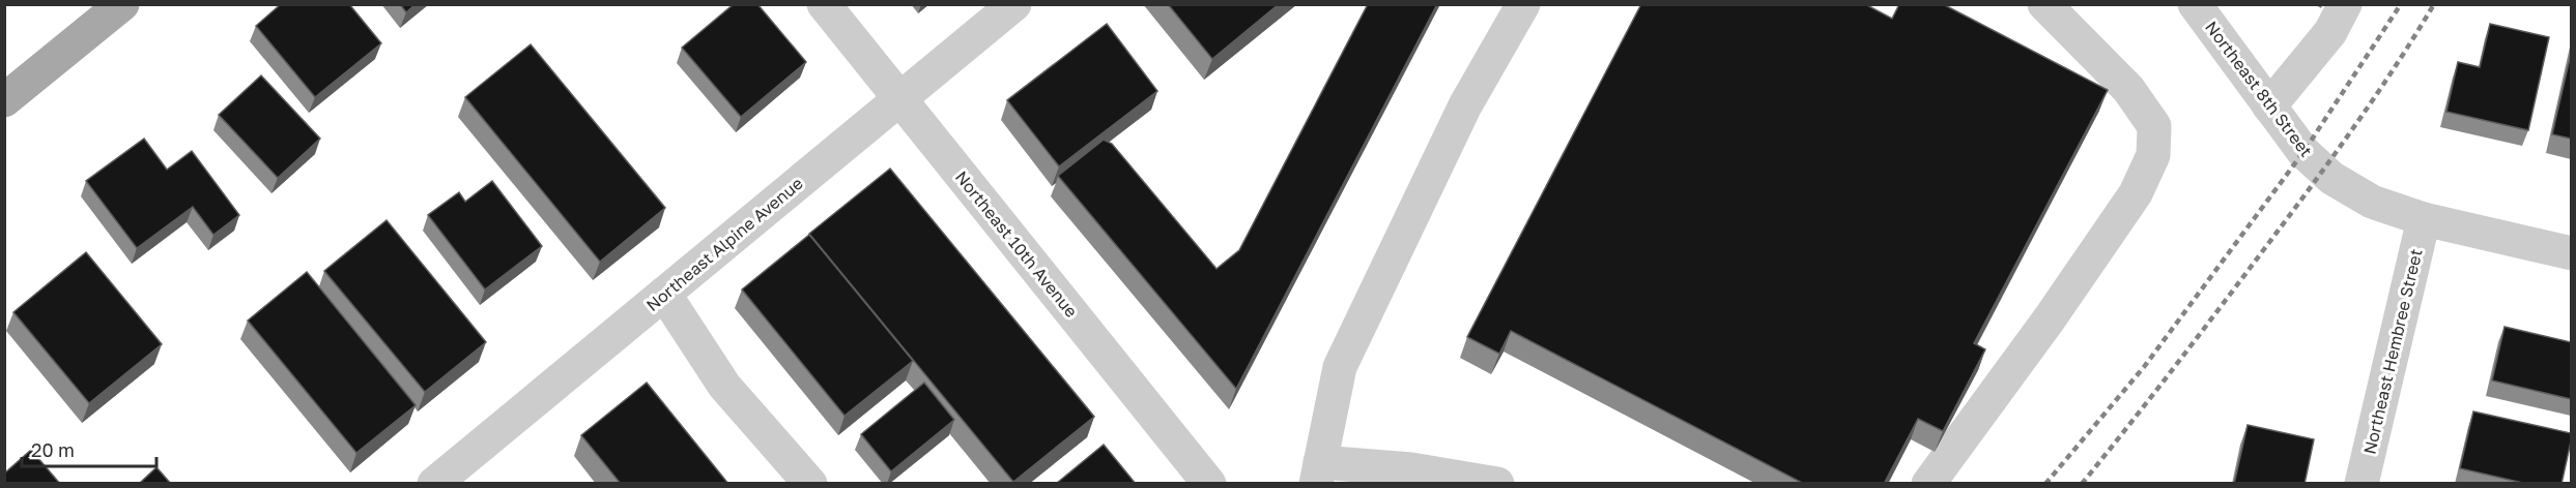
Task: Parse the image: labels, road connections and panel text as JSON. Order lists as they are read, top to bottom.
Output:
{
  "streets": {
    "street": [
      "Northeast 8th Street",
      "Northeast Alpine Avenue",
      "Northeast 10th Avenue",
      "Northeast Hembree Street"
    ]
  },
  "crossings": [
    ["Northeast 8th Street", "Northeast Hembree Street"],
    ["Northeast Alpine Avenue", "Northeast 10th Avenue"]
  ],
  "scale_bar": "20 m"
}
